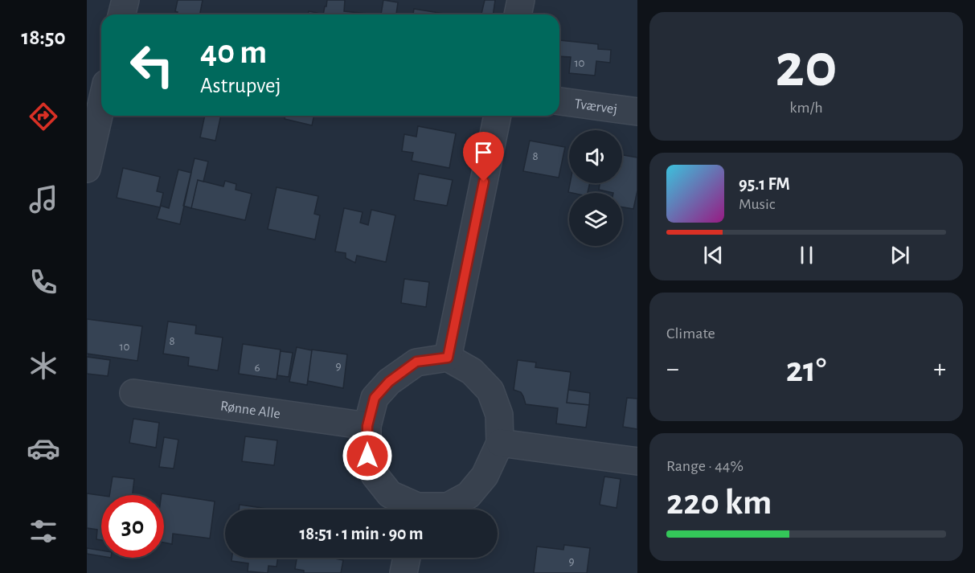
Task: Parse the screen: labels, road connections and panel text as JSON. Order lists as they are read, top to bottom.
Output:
{
  "streets": {
    "street": ["Tværvej", "Rønne Alle"]
  },
  "house_numbers": [
    "10",
    "8",
    "8",
    "10",
    "9",
    "6",
    "9"
  ],
  "page": {
    "tabs": "18:50",
    "tile": [
      ["20", "km/h"],
      "Climate",
      ["Range · 44%", "220 km"]
    ],
    "turn": ["40 m", "Astrupvej"],
    "song": ["95.1 FM", "Music"],
    "heat": ["−", "21°", "+"],
    "limit": "30",
    "trip": "18:51 · 1 min · 90 m"
  }
}
